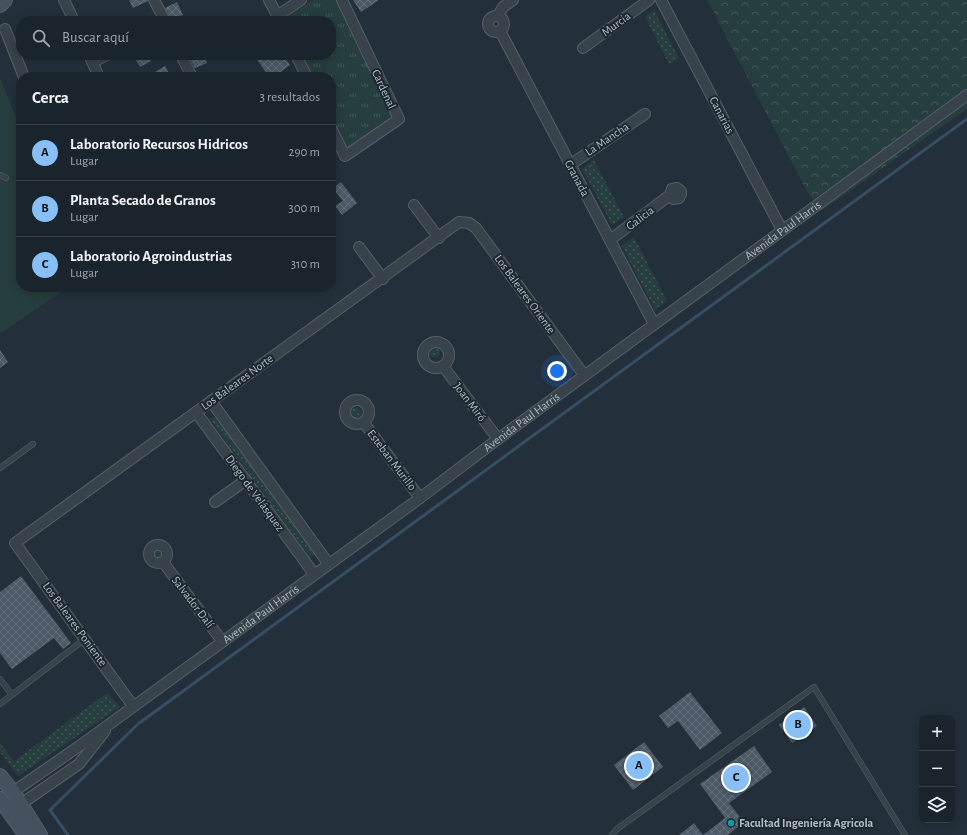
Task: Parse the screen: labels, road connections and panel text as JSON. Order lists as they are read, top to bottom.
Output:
{
  "streets": {
    "street": [
      "Murcia",
      "Cardenal",
      "Canarias",
      "La Mancha",
      "Granada",
      "Galicia",
      "Avenida Paul Harris",
      "Los Baleares Oriente",
      "Los Baleares Norte",
      "Joan Miró",
      "Esteban Murillo",
      "Diego de Velásquez",
      "Salvador Dalí",
      "Los Baleares Poniente"
    ]
  },
  "crossings": [
    ["Canarias", "Avenida Paul Harris"],
    ["La Mancha", "Granada"],
    ["Granada", "Galicia"],
    ["Granada", "Avenida Paul Harris"],
    ["Avenida Paul Harris", "Los Baleares Oriente"],
    ["Avenida Paul Harris", "Joan Miró"],
    ["Avenida Paul Harris", "Esteban Murillo"],
    ["Avenida Paul Harris", "Diego de Velásquez"],
    ["Avenida Paul Harris", "Salvador Dalí"],
    ["Avenida Paul Harris", "Los Baleares Poniente"],
    ["Los Baleares Oriente", "Los Baleares Norte"],
    ["Los Baleares Norte", "Diego de Velásquez"],
    ["Los Baleares Norte", "Los Baleares Poniente"]
  ],
  "places": ["Facultad Ingeniería Agricola"],
  "page": {
    "search": "Buscar aquí",
    "heading": ["Cerca", "3 resultados"],
    "list": [
      {
        "mark": "A",
        "name": "Laboratorio Recursos Hidricos",
        "note": "Lugar",
        "value": "290 m"
      },
      {
        "mark": "B",
        "name": "Planta Secado de Granos",
        "note": "Lugar",
        "value": "300 m"
      },
      {
        "mark": "C",
        "name": "Laboratorio Agroindustrias",
        "note": "Lugar",
        "value": "310 m"
      }
    ],
    "pins": ["B", "A", "C"],
    "map_buttons": ["+", "−"]
  }
}
